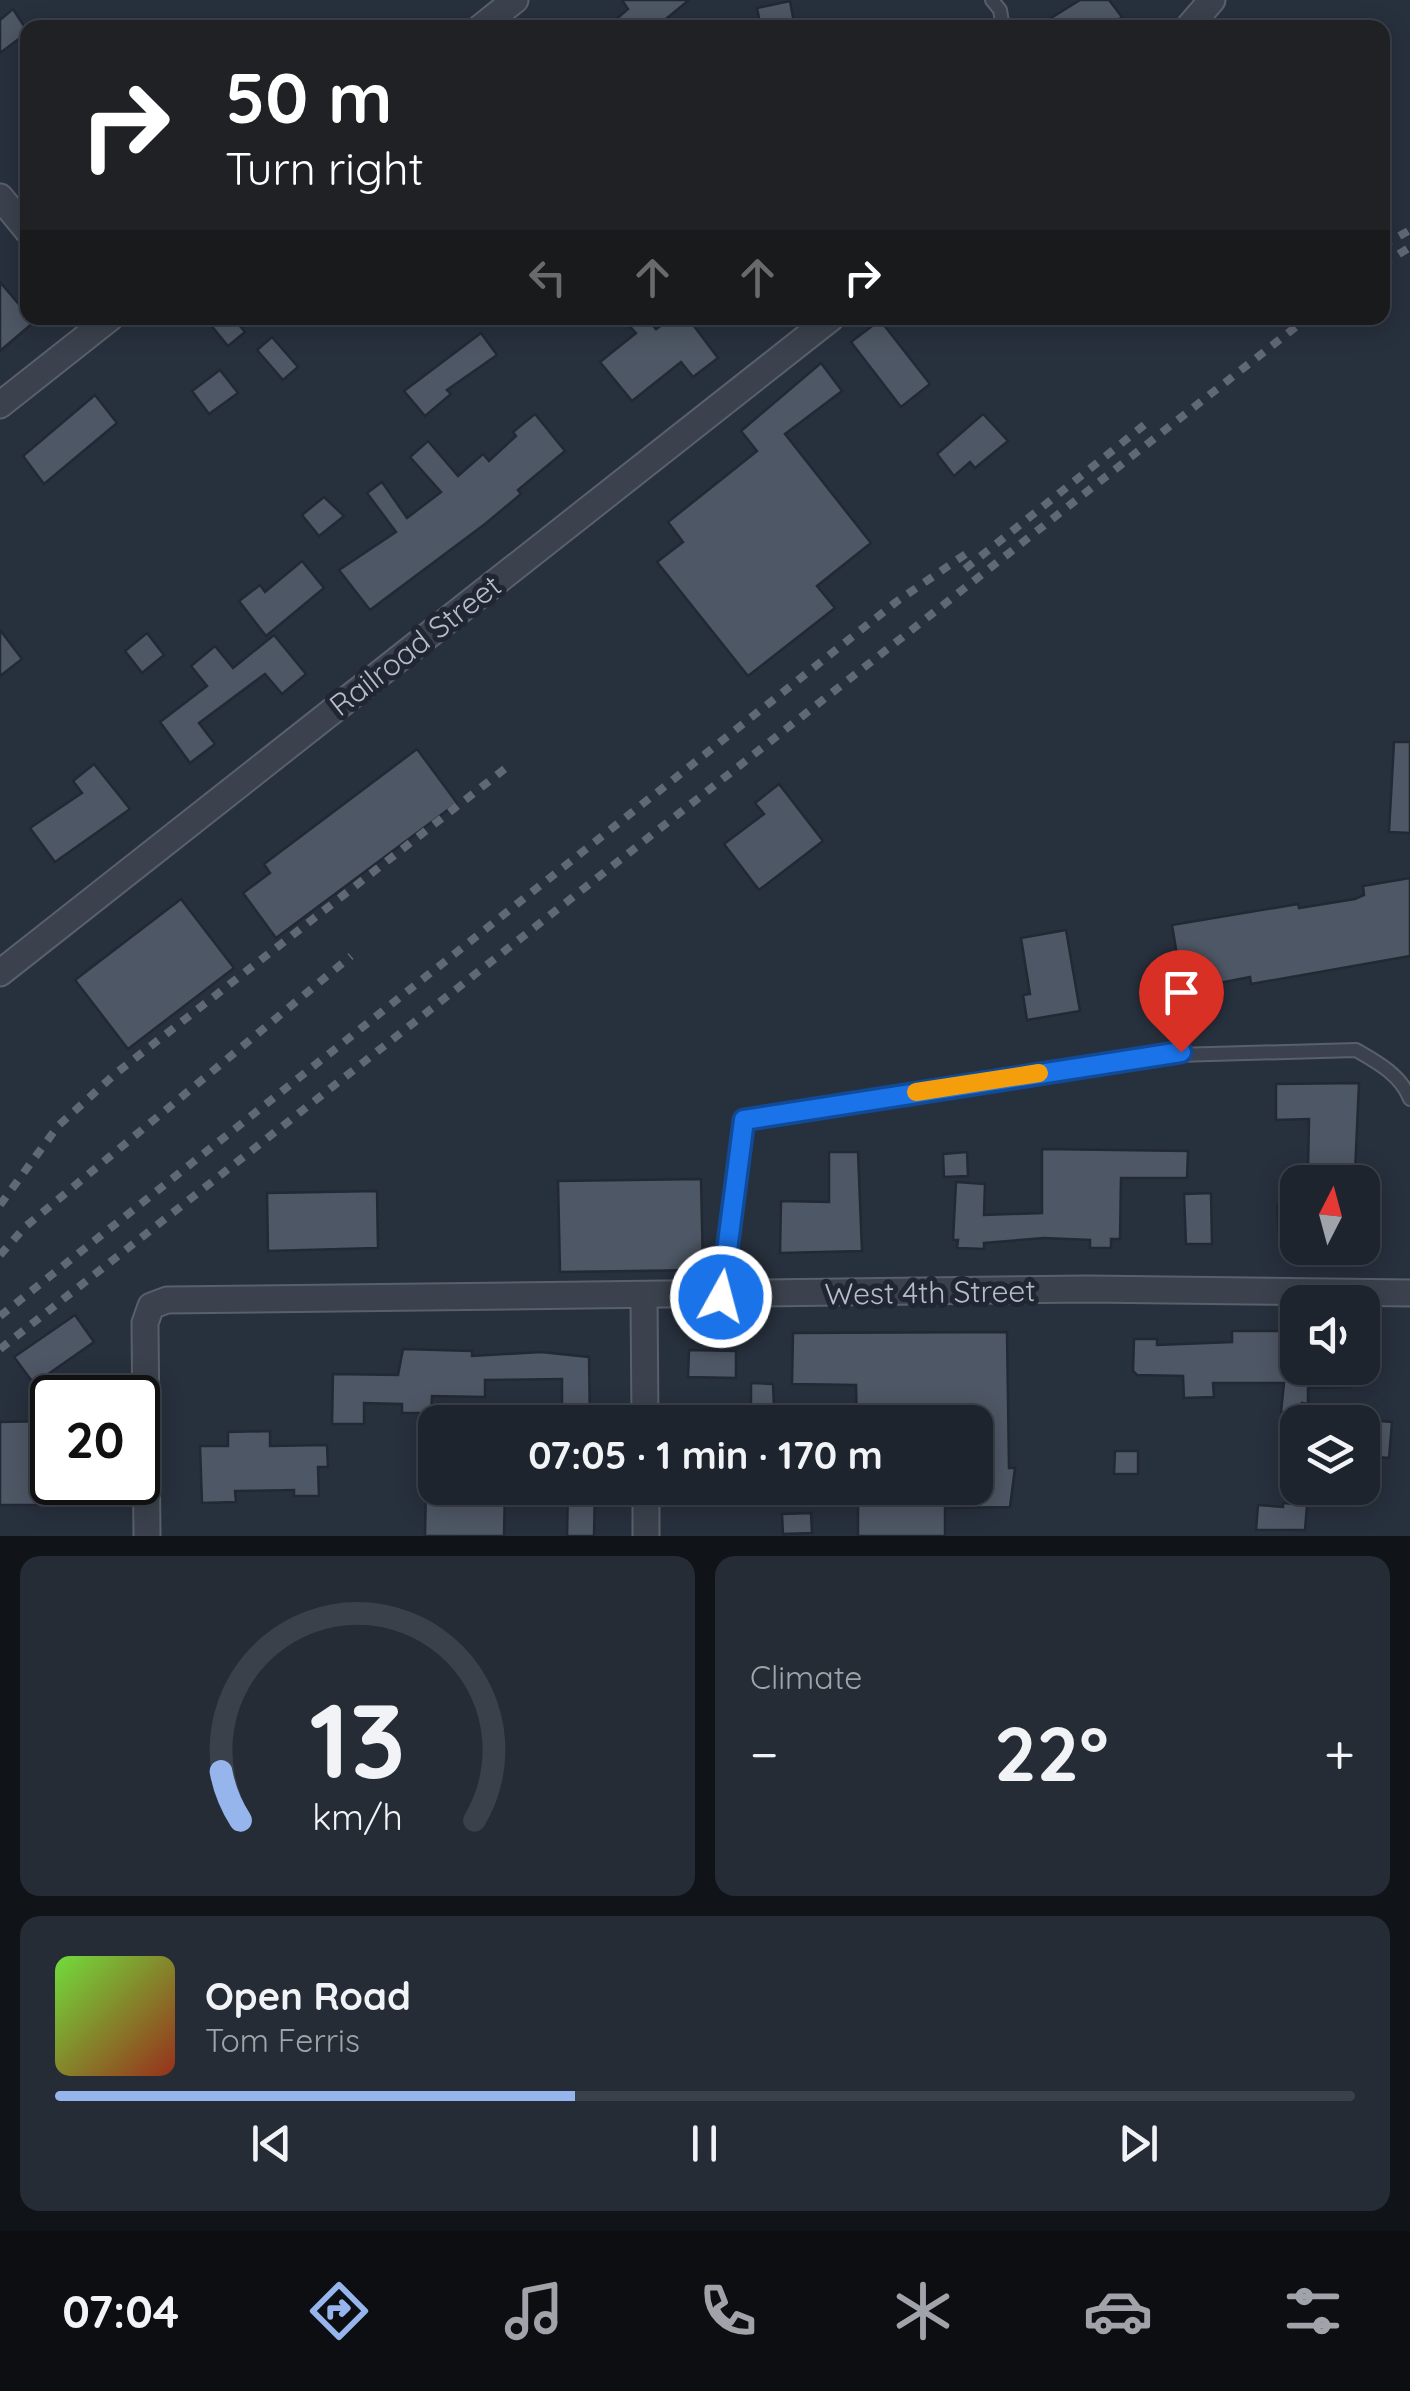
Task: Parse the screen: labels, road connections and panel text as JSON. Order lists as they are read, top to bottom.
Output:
{
  "streets": {
    "street": ["Railroad Street", "West 4th Street"]
  },
  "north": "top",
  "page": {
    "turn": ["50 m", "Turn right"],
    "limit": "20",
    "trip": "07:05 · 1 min · 170 m",
    "tile": "Climate",
    "heat": ["−", "22°", "+"],
    "song": ["Open Road", "Tom Ferris"],
    "tabs": "07:04",
    "gauge": ["13", "km/h"]
  }
}
